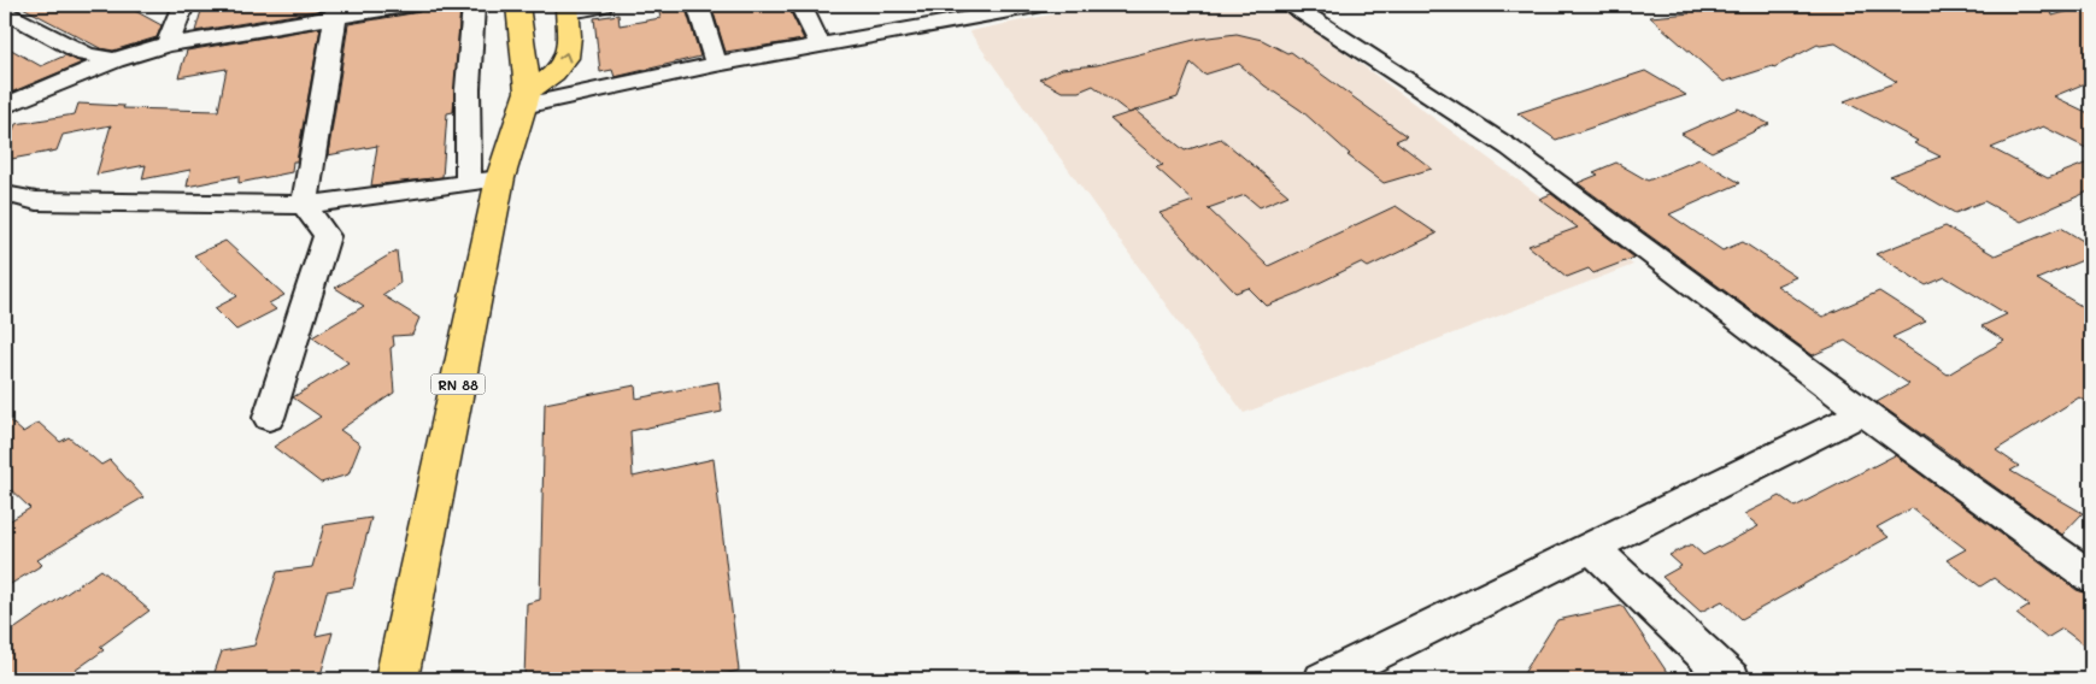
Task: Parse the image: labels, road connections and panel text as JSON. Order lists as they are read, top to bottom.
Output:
{
  "streets": {
    "main road": ["RN 88"]
  }
}
